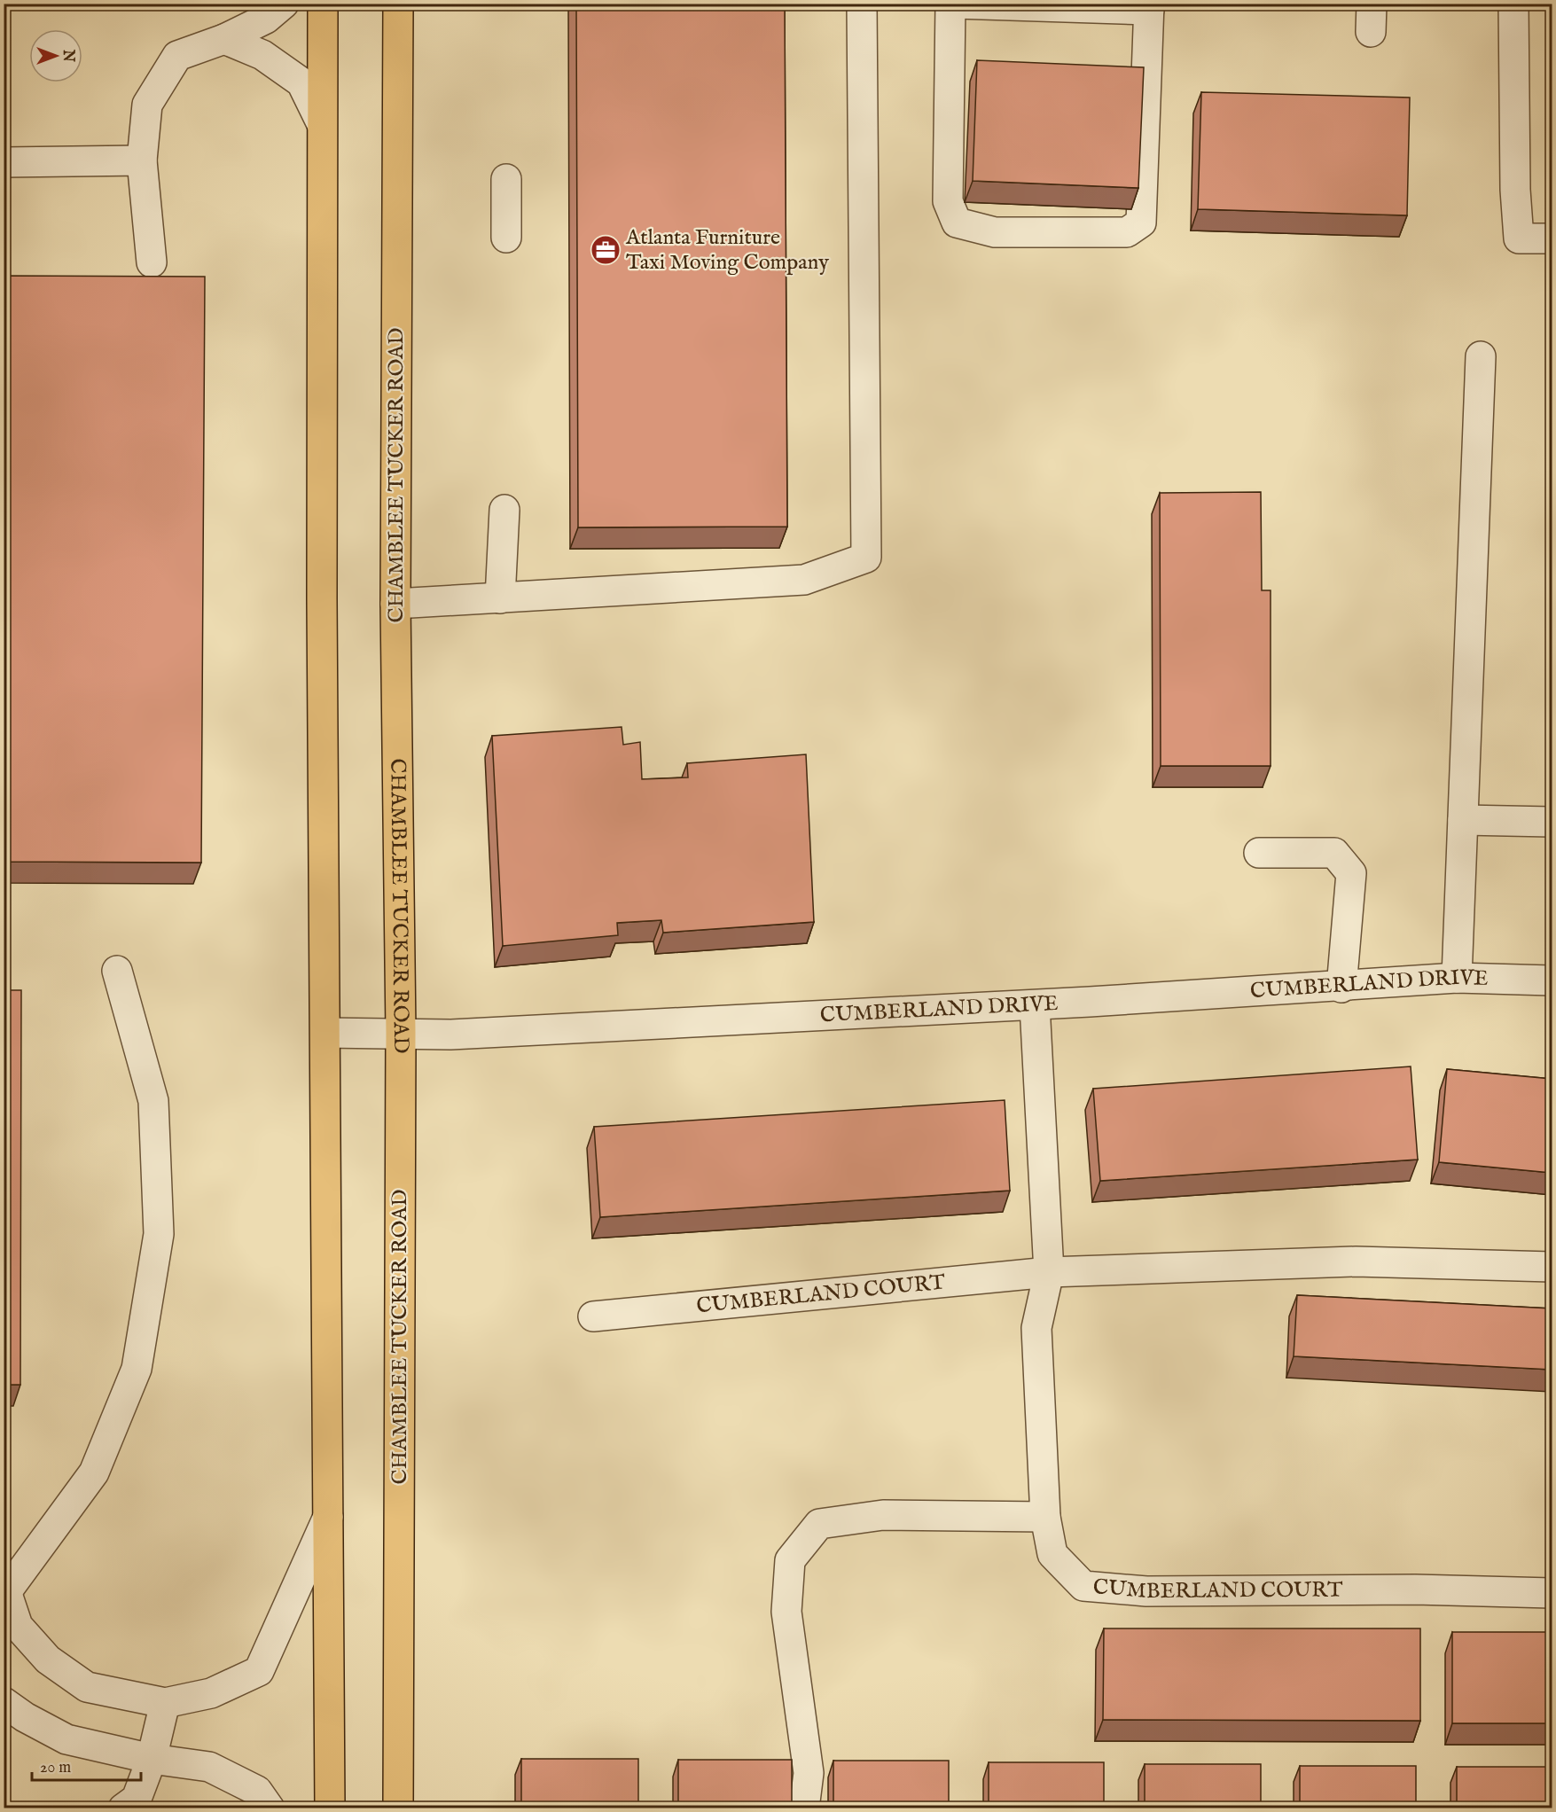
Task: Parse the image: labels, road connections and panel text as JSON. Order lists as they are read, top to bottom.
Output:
{
  "streets": {
    "main road": ["CHAMBLEE TUCKER ROAD"],
    "street": ["CUMBERLAND DRIVE", "CUMBERLAND COURT"]
  },
  "crossings": [
    ["CHAMBLEE TUCKER ROAD", "CUMBERLAND DRIVE"],
    ["CUMBERLAND DRIVE", "CUMBERLAND COURT"]
  ],
  "places": {
    "office": ["Atlanta Furniture Taxi Moving Company"]
  },
  "scale_bar": "20 m",
  "north": "right"
}
